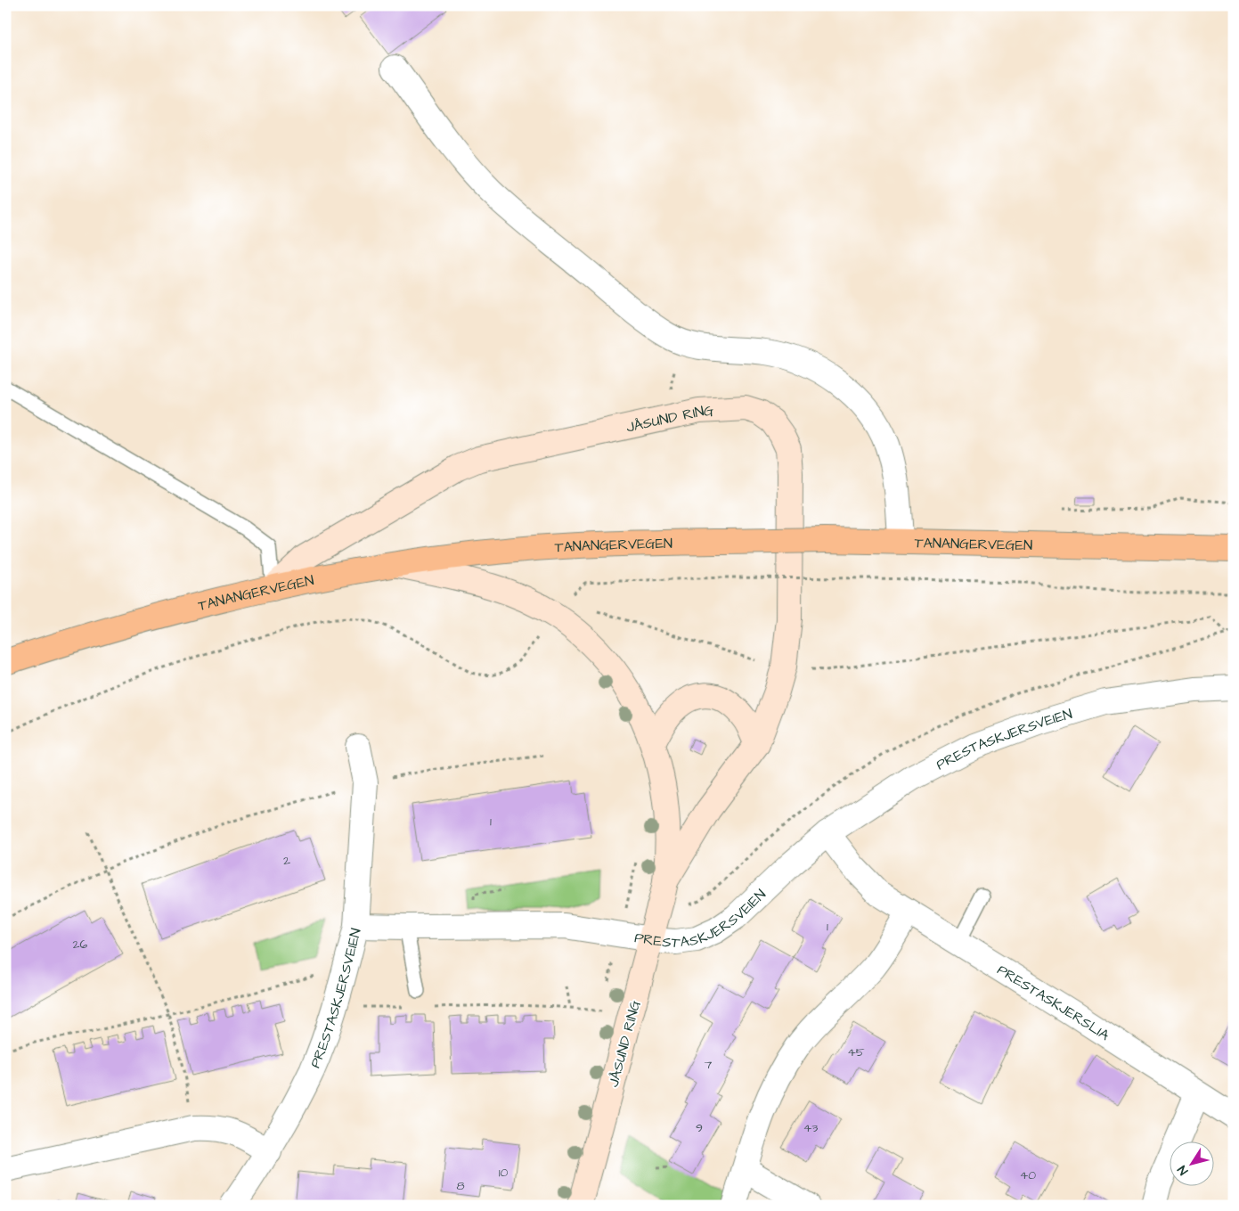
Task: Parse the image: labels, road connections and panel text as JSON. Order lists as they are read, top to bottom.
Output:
{
  "streets": {
    "main road": ["JÅSUND RING", "TANANGERVEGEN"],
    "street": ["PRESTASKJERSVEIEN", "PRESTASKJERSLIA"]
  },
  "crossings": [
    ["JÅSUND RING", "TANANGERVEGEN"],
    ["JÅSUND RING", "PRESTASKJERSVEIEN"],
    ["PRESTASKJERSVEIEN", "PRESTASKJERSLIA"]
  ],
  "house_numbers": [
    "1",
    "2",
    "1",
    "26",
    "45",
    "7",
    "9",
    "43",
    "10",
    "40",
    "8"
  ],
  "north": "bottom left"
}
